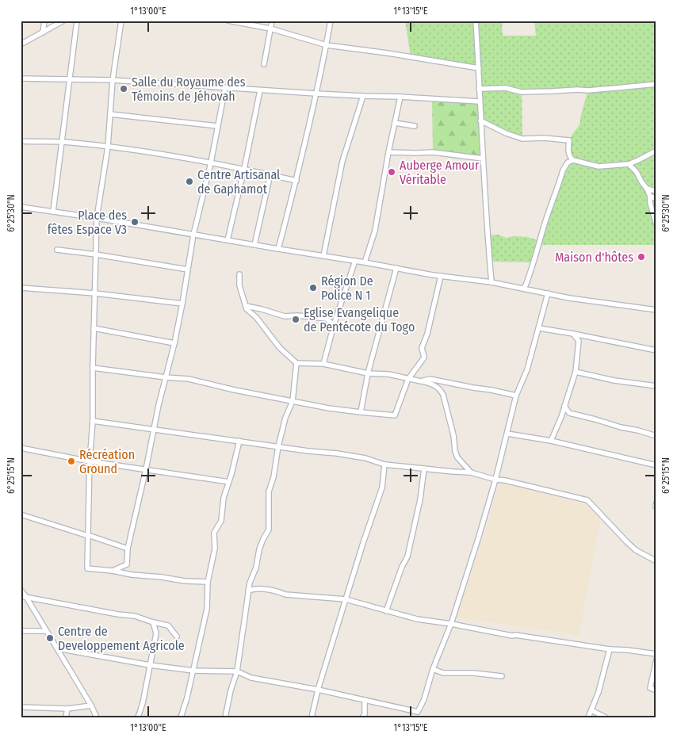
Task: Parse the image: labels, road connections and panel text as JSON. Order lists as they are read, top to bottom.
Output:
{
  "places": [
    "Salle du Royaume des Témoins de Jéhovah",
    "Auberge Amour Véritable",
    "Centre Artisanal de Gaphamot",
    "Place des fêtes Espace V3",
    "Maison d'hôtes",
    "Région De Police N 1",
    "Eglise Evangelique de Pentécote du Togo",
    "Récréation Ground",
    "Centre de Developpement Agricole"
  ],
  "coordinates": [
    "1°13'00\"E",
    "1°13'15\"E",
    "6°25'30\"N",
    "6°25'15\"N"
  ]
}
